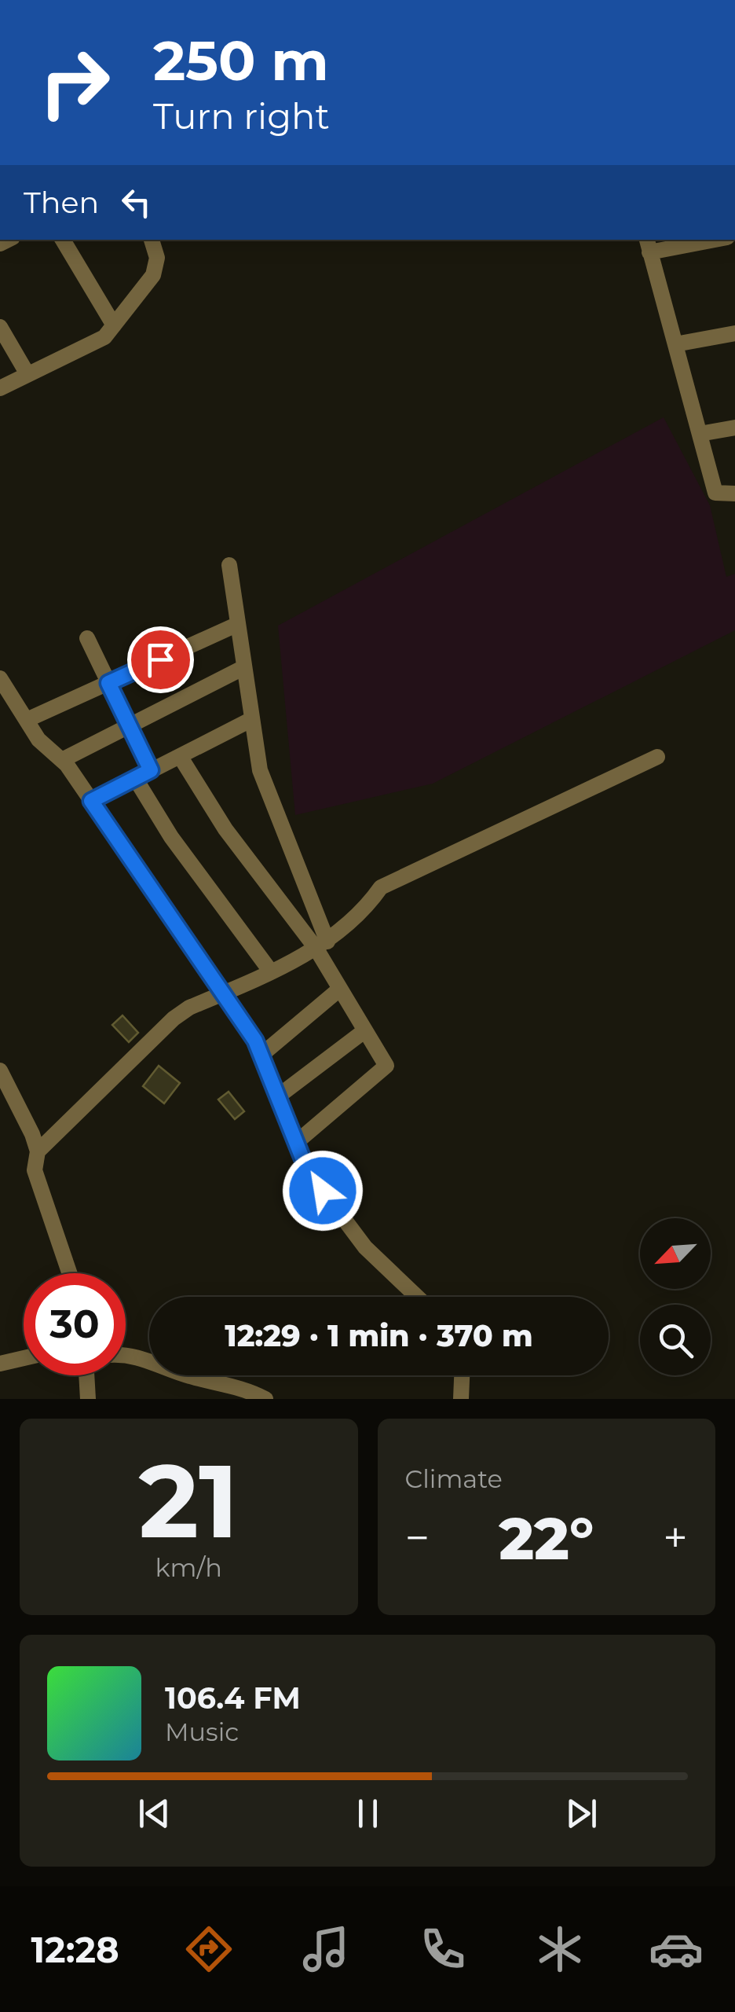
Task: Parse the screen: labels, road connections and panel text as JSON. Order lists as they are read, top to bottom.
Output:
{
  "north": "bottom left",
  "page": {
    "turn": ["250 m", "Turn right"],
    "then": "Then",
    "limit": "30",
    "trip": "12:29 · 1 min · 370 m",
    "tile": [
      ["21", "km/h"],
      "Climate"
    ],
    "heat": ["−", "22°", "+"],
    "song": ["106.4 FM", "Music"],
    "tabs": "12:28"
  }
}
